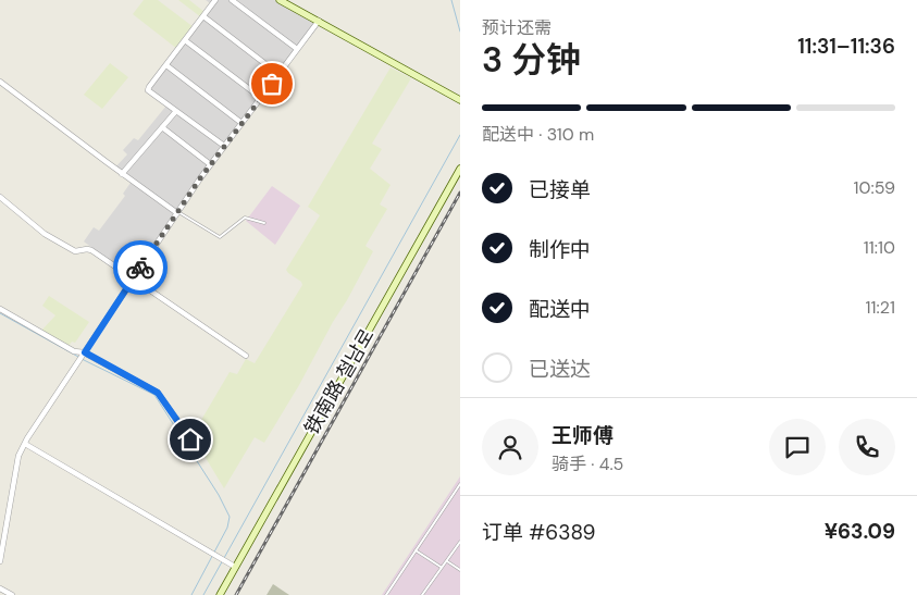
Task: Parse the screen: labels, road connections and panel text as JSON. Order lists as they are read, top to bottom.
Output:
{
  "streets": {
    "street": ["铁南路 철남로"]
  },
  "page": {
    "heading": ["3 分钟", "预计还需", "11:31–11:36"],
    "panel": [
      "王师傅",
      "骑手 · 4.5",
      "订单 #6389",
      "¥63.09"
    ],
    "bar": "配送中 · 310 m",
    "list": [
      ["已接单", "10:59"],
      ["制作中", "11:10"],
      ["配送中", "11:21"],
      "已送达"
    ]
  }
}
